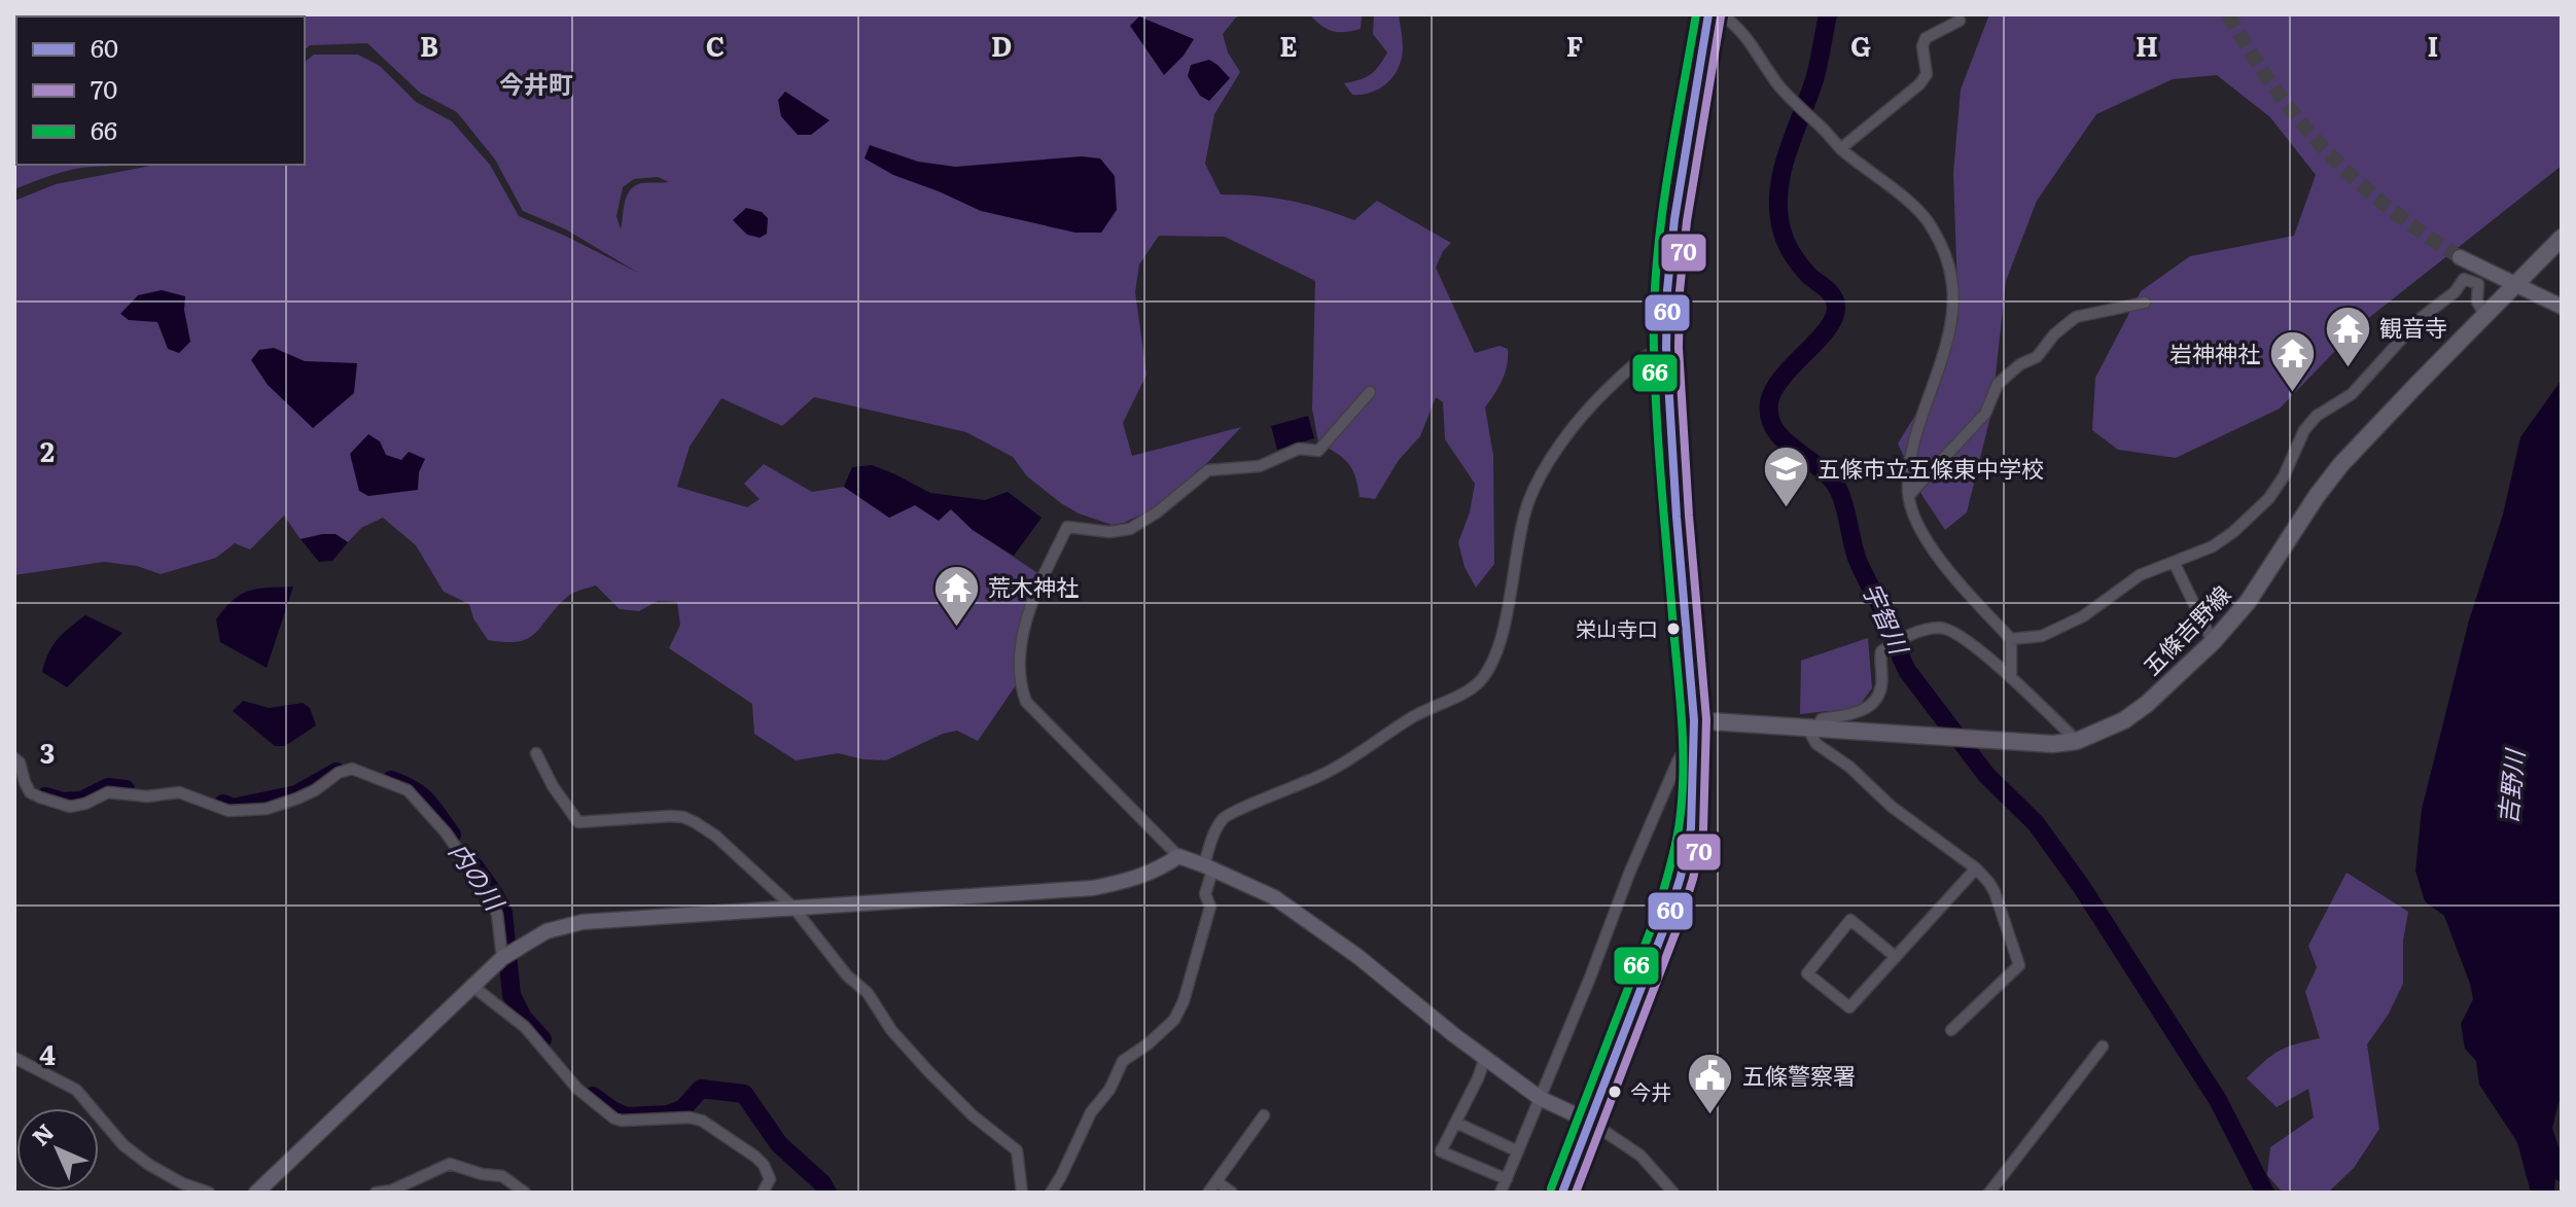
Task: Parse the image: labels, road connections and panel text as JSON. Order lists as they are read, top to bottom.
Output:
{
  "streets": {
    "main road": ["五條吉野線"]
  },
  "districts": ["今井町"],
  "water": ["宇智川", "吉野川", "内の川"],
  "places": {
    "temple": ["観音寺", "岩神神社", "荒木神社"],
    "school or university": ["五條市立五條東中学校"],
    "other": ["栄山寺口", "今井"],
    "public building": ["五條警察署"]
  },
  "lines": ["transit line 60", "transit line 66", "transit line 70"],
  "legend": ["60", "70", "66"],
  "north": "top left",
  "grid": {
    "columns": [
      "B",
      "C",
      "D",
      "E",
      "F",
      "G",
      "H",
      "I"
    ],
    "rows": ["2", "3", "4"]
  }
}
